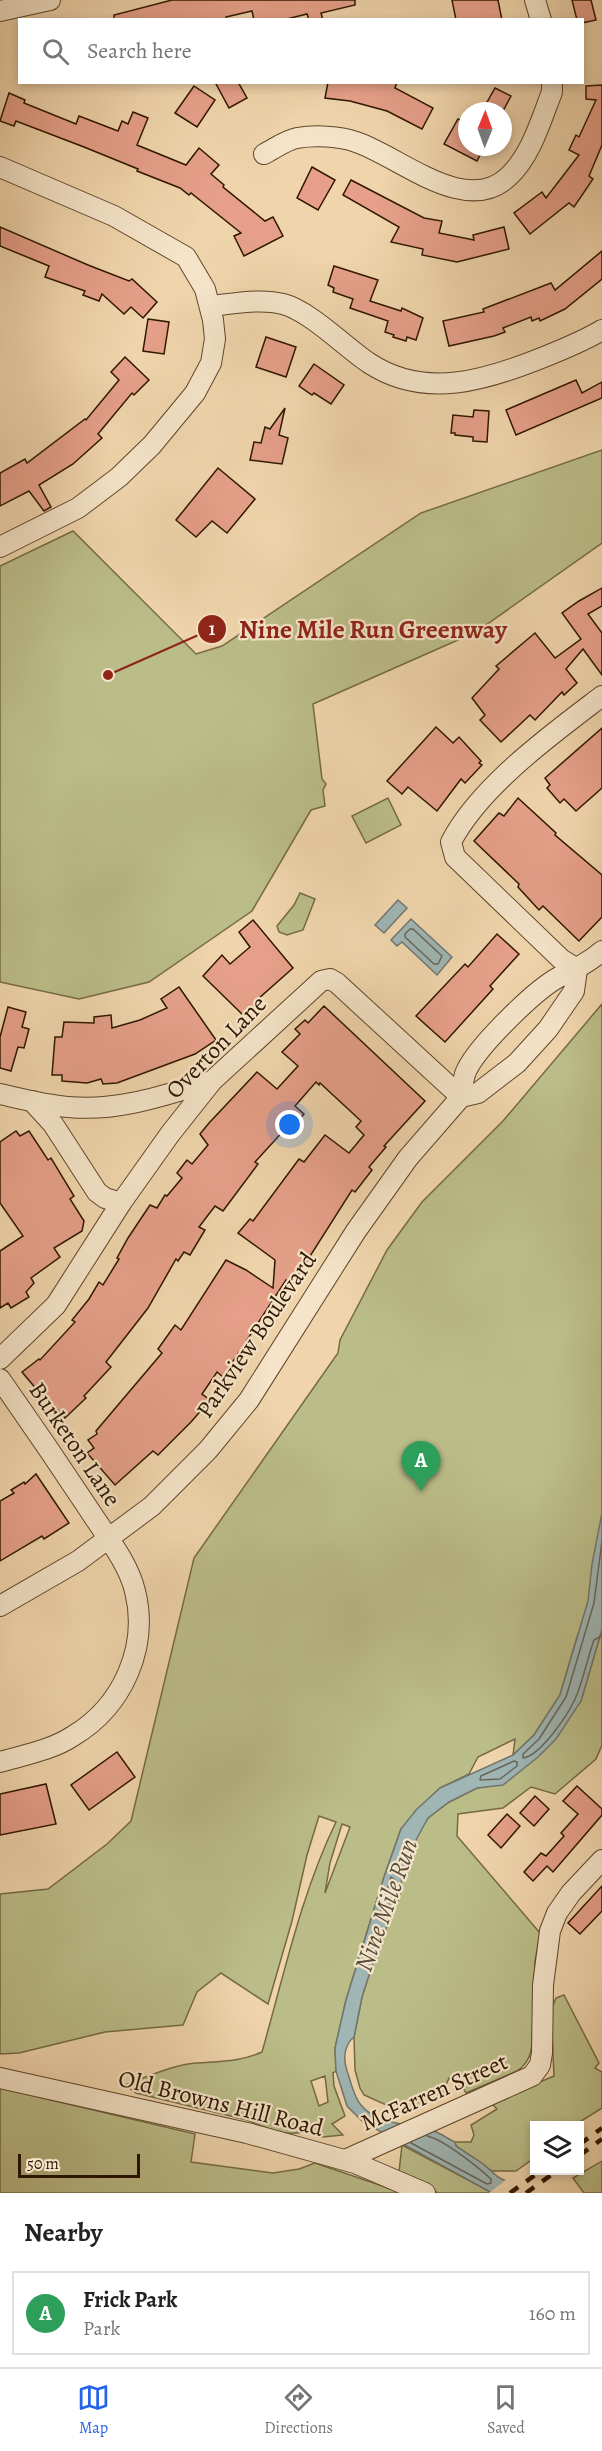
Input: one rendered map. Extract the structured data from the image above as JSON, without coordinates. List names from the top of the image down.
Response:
{
  "streets": {
    "street": [
      "Overton Lane",
      "Parkview Boulevard",
      "Burketon Lane",
      "McFarren Street",
      "Old Browns Hill Road"
    ]
  },
  "crossings": [
    ["Overton Lane", "Parkview Boulevard"],
    ["Parkview Boulevard", "Burketon Lane"],
    ["McFarren Street", "Old Browns Hill Road"]
  ],
  "water": ["Nine Mile Run"],
  "places": ["Nine Mile Run Greenway"],
  "scale_bar": "50 m",
  "north": "top",
  "page": {
    "search": "Search here",
    "pins": "A",
    "scale": "50 m",
    "heading": "Nearby",
    "list": [
      {
        "mark": "A",
        "name": "Frick Park",
        "note": "Park",
        "value": "160 m"
      }
    ],
    "nav": ["Map", "Directions", "Saved"]
  }
}
